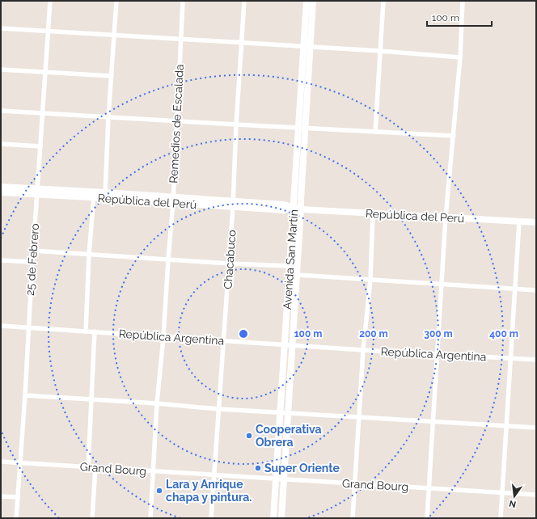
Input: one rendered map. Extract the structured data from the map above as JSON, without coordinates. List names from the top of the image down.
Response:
{
  "streets": {
    "main road": ["República del Perú", "Avenida San Martín"],
    "street": [
      "Remedios de Escalada",
      "25 de Febrero",
      "Chacabuco",
      "República Argentina",
      "Grand Bourg"
    ]
  },
  "crossings": [
    ["Remedios de Escalada", "República del Perú"],
    ["Remedios de Escalada", "República Argentina"],
    ["Remedios de Escalada", "Grand Bourg"],
    ["República del Perú", "25 de Febrero"],
    ["República del Perú", "Chacabuco"],
    ["República del Perú", "Avenida San Martín"],
    ["25 de Febrero", "República Argentina"],
    ["25 de Febrero", "Grand Bourg"],
    ["Chacabuco", "República Argentina"],
    ["Chacabuco", "Grand Bourg"],
    ["Avenida San Martín", "República Argentina"],
    ["Avenida San Martín", "Grand Bourg"]
  ],
  "places": ["Cooperativa Obrera", "Super Oriente", "Lara y Anrique chapa y pintura."],
  "scale_bar": "100 m",
  "north": "bottom",
  "rings": [
    "100 m",
    "200 m",
    "300 m",
    "400 m"
  ]
}
